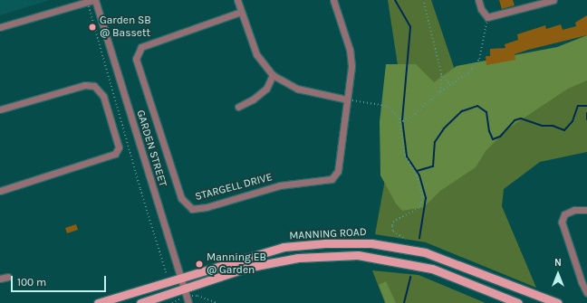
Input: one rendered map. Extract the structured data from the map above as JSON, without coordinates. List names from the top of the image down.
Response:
{
  "streets": {
    "main road": ["MANNING ROAD"],
    "street": ["GARDEN STREET", "STARGELL DRIVE"]
  },
  "crossings": [
    ["GARDEN STREET", "MANNING ROAD"]
  ],
  "places": ["Garden SB @ Bassett", "Manning EB @ Garden"],
  "scale_bar": "100 m",
  "north": "top"
}
